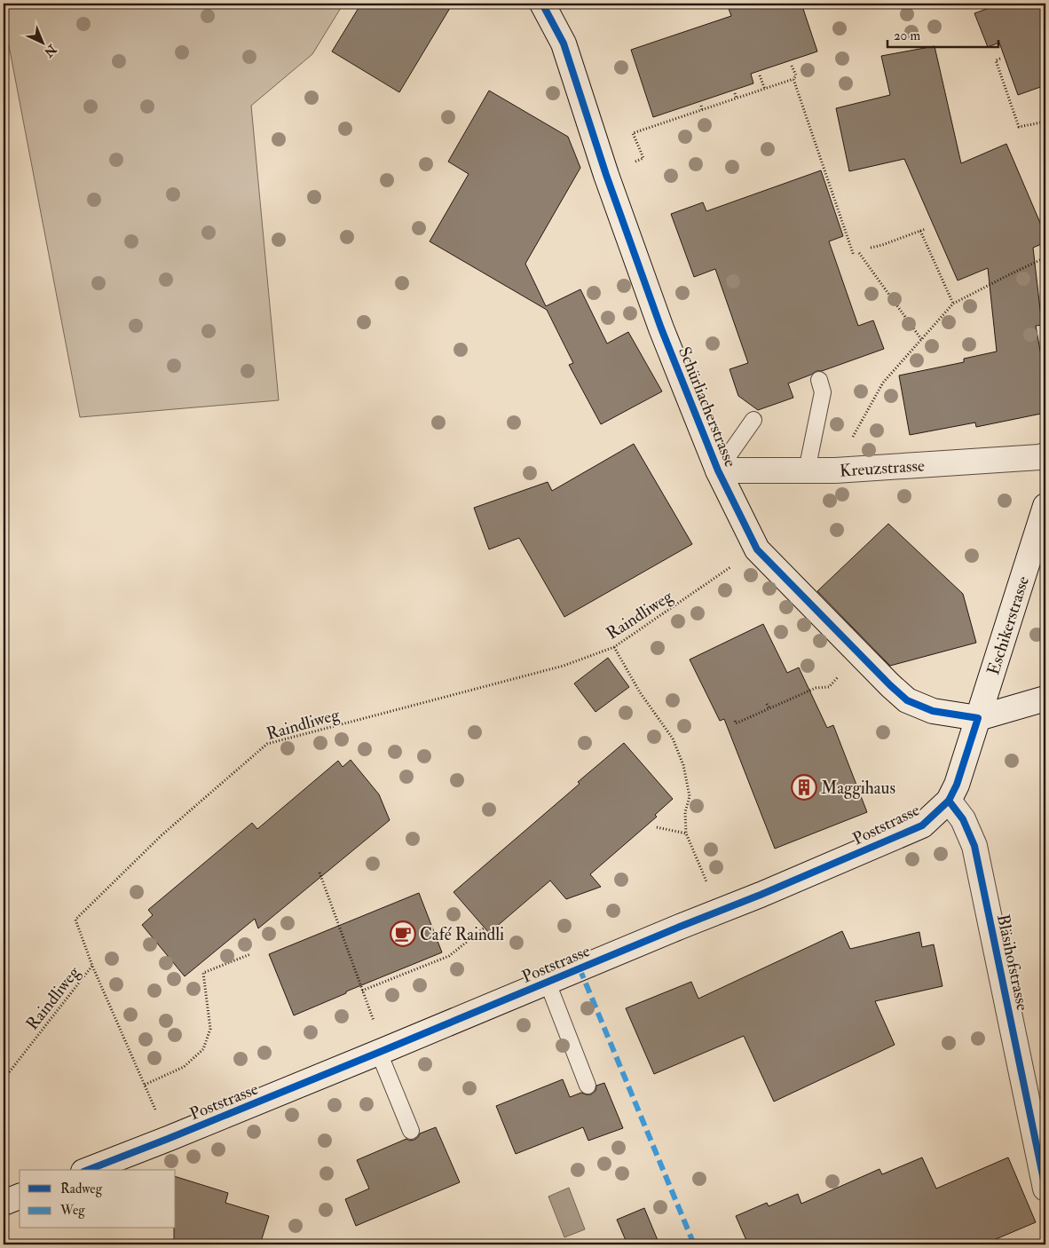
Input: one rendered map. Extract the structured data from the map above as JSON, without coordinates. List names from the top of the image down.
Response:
{
  "streets": {
    "street": [
      "Schürliacherstrasse",
      "Kreuzstrasse",
      "Eschikerstrasse",
      "Poststrasse",
      "Bläsihofstrasse"
    ],
    "path": ["Raindliweg"]
  },
  "crossings": [
    ["Schürliacherstrasse", "Kreuzstrasse"],
    ["Schürliacherstrasse", "Raindliweg"],
    ["Schürliacherstrasse", "Eschikerstrasse"],
    ["Schürliacherstrasse", "Poststrasse"],
    ["Eschikerstrasse", "Poststrasse"],
    ["Poststrasse", "Bläsihofstrasse"]
  ],
  "places": {
    "building": ["Maggihaus"],
    "cafe": ["Café Raindli"]
  },
  "legend": ["Radweg", "Weg"],
  "scale_bar": "20 m",
  "north": "bottom right"
}
